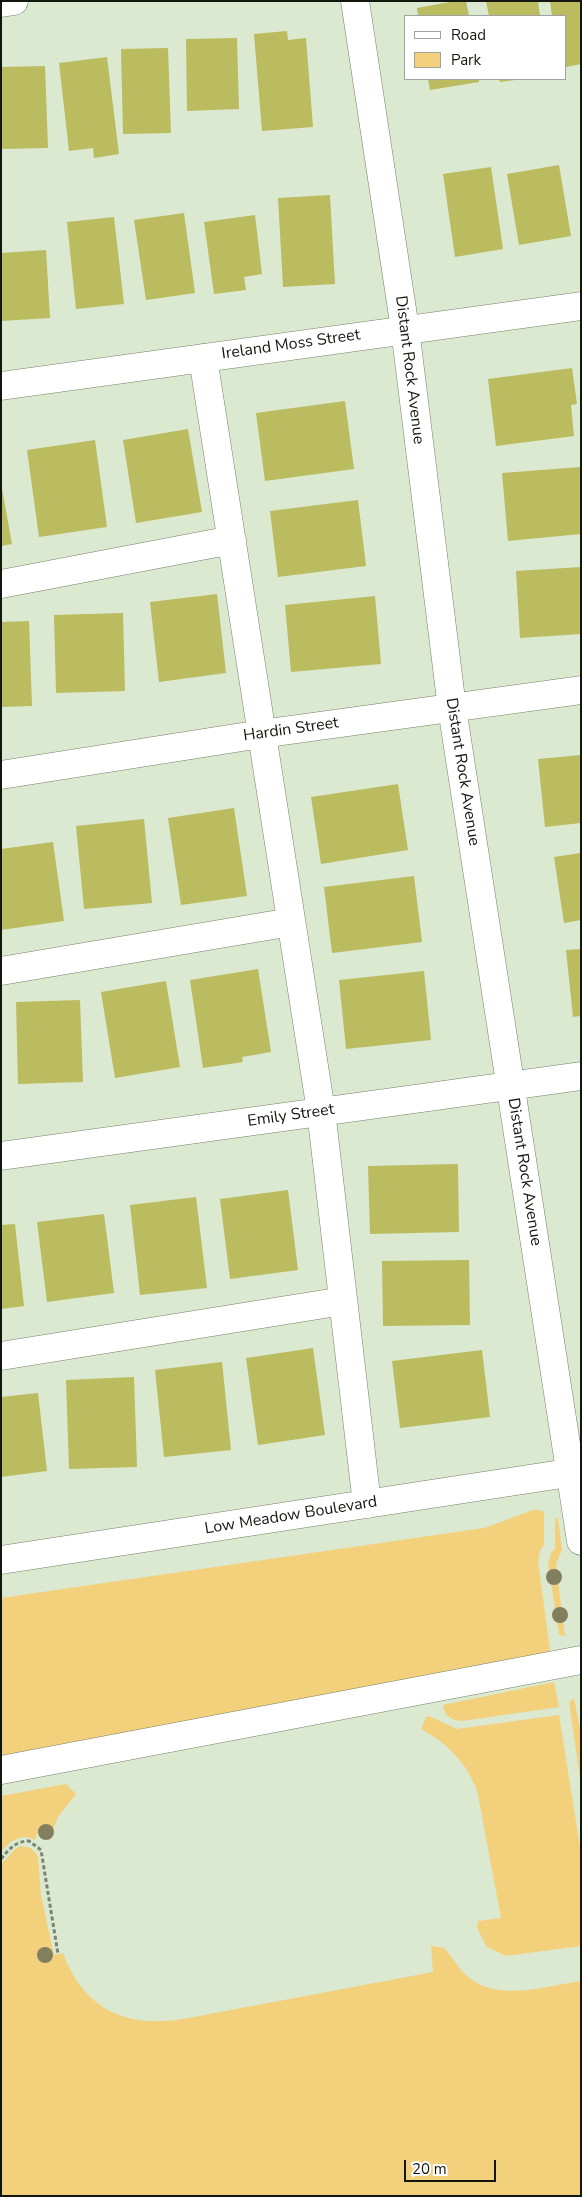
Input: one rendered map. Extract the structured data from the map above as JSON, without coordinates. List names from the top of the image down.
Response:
{
  "streets": {
    "street": [
      "Ireland Moss Street",
      "Distant Rock Avenue",
      "Hardin Street",
      "Emily Street",
      "Low Meadow Boulevard"
    ]
  },
  "crossings": [
    ["Ireland Moss Street", "Distant Rock Avenue"],
    ["Distant Rock Avenue", "Hardin Street"],
    ["Distant Rock Avenue", "Emily Street"],
    ["Distant Rock Avenue", "Low Meadow Boulevard"]
  ],
  "legend": ["Road", "Park"],
  "scale_bar": "20 m"
}
